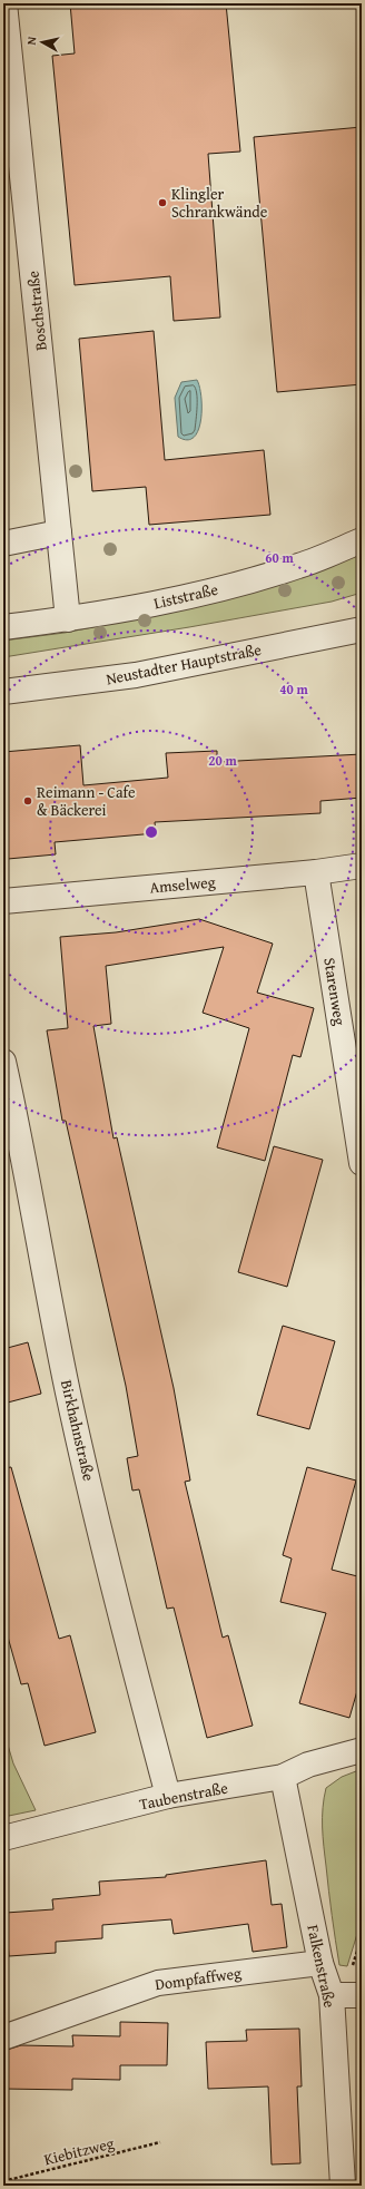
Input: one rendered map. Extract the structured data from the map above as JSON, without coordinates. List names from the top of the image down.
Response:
{
  "streets": {
    "street": [
      "Boschstraße",
      "Liststraße",
      "Neustadter Hauptstraße",
      "Amselweg",
      "Starenweg",
      "Birkhahnstraße",
      "Taubenstraße",
      "Falkenstraße",
      "Dompfaffweg"
    ],
    "path": ["Kiebitzweg"]
  },
  "crossings": [
    ["Boschstraße", "Liststraße"],
    ["Amselweg", "Starenweg"],
    ["Birkhahnstraße", "Taubenstraße"],
    ["Taubenstraße", "Falkenstraße"],
    ["Falkenstraße", "Dompfaffweg"]
  ],
  "places": ["Klingler Schrankwände", "Reimann - Cafe & Bäckerei"],
  "north": "left",
  "rings": ["60 m", "40 m", "20 m"]
}
